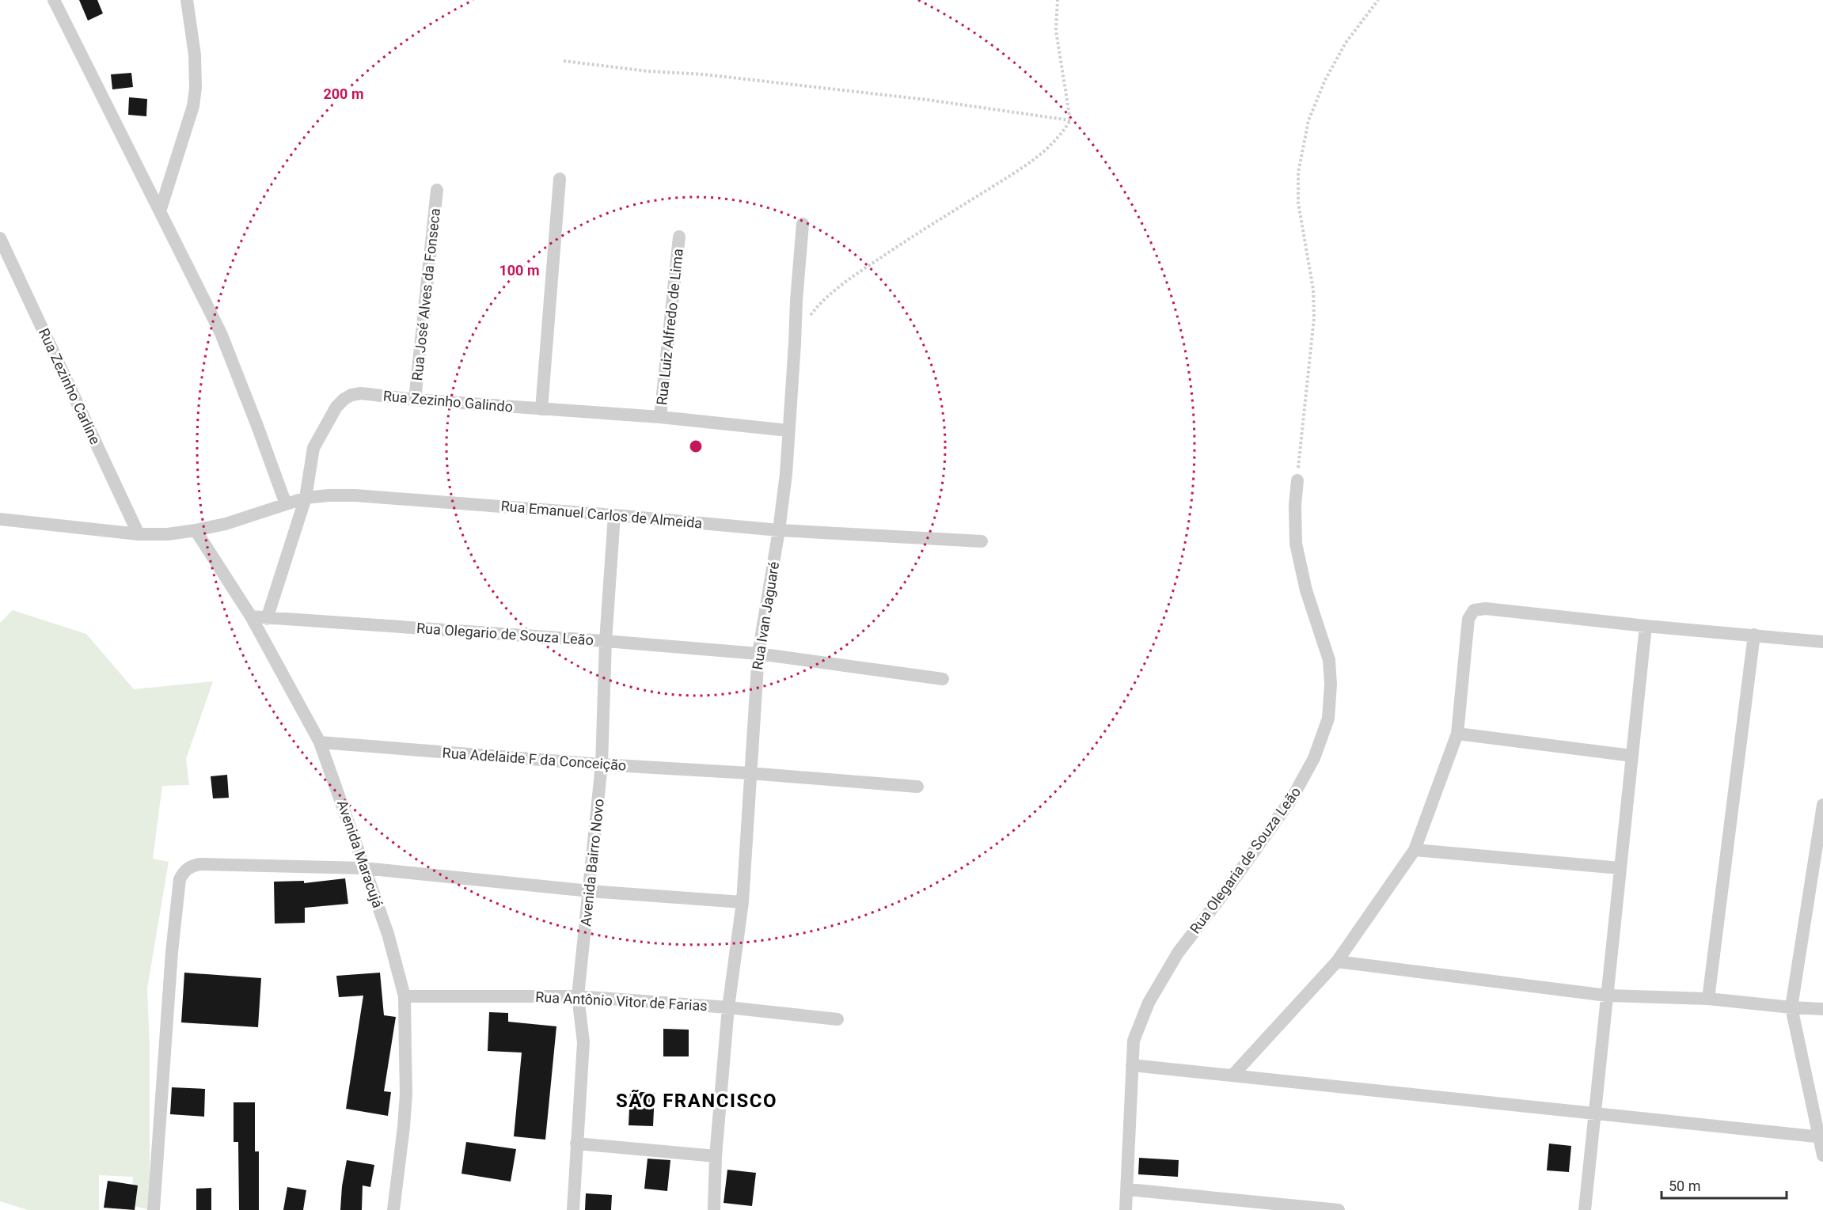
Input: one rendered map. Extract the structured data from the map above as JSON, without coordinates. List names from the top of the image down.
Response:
{
  "streets": {
    "street": [
      "Rua José Alves da Fonseca",
      "Rua Luiz Alfredo de Lima",
      "Rua Zezinho Carline",
      "Rua Zezinho Galindo",
      "Rua Emanuel Carlos de Almeida",
      "Rua Ivan Jaguaré",
      "Rua Olegario de Souza Leão",
      "Rua Adelaide F da Conceição",
      "Avenida Maracujá",
      "Rua Olegaria de Souza Leão",
      "Avenida Bairro Novo",
      "Rua Antônio Vitor de Farias"
    ]
  },
  "crossings": [
    ["Rua José Alves da Fonseca", "Rua Zezinho Galindo"],
    ["Rua Luiz Alfredo de Lima", "Rua Zezinho Galindo"],
    ["Rua Zezinho Carline", "Rua Emanuel Carlos de Almeida"],
    ["Rua Zezinho Galindo", "Rua Emanuel Carlos de Almeida"],
    ["Rua Zezinho Galindo", "Rua Ivan Jaguaré"],
    ["Rua Zezinho Galindo", "Rua Olegario de Souza Leão"],
    ["Rua Emanuel Carlos de Almeida", "Rua Ivan Jaguaré"],
    ["Rua Emanuel Carlos de Almeida", "Avenida Maracujá"],
    ["Rua Emanuel Carlos de Almeida", "Avenida Bairro Novo"],
    ["Rua Ivan Jaguaré", "Rua Olegario de Souza Leão"],
    ["Rua Ivan Jaguaré", "Rua Adelaide F da Conceição"],
    ["Rua Ivan Jaguaré", "Rua Antônio Vitor de Farias"],
    ["Rua Olegario de Souza Leão", "Avenida Maracujá"],
    ["Rua Olegario de Souza Leão", "Avenida Bairro Novo"],
    ["Rua Adelaide F da Conceição", "Avenida Maracujá"],
    ["Rua Adelaide F da Conceição", "Avenida Bairro Novo"],
    ["Avenida Maracujá", "Rua Antônio Vitor de Farias"],
    ["Avenida Bairro Novo", "Rua Antônio Vitor de Farias"]
  ],
  "districts": ["SÃO FRANCISCO"],
  "scale_bar": "50 m",
  "rings": ["200 m", "100 m"]
}
